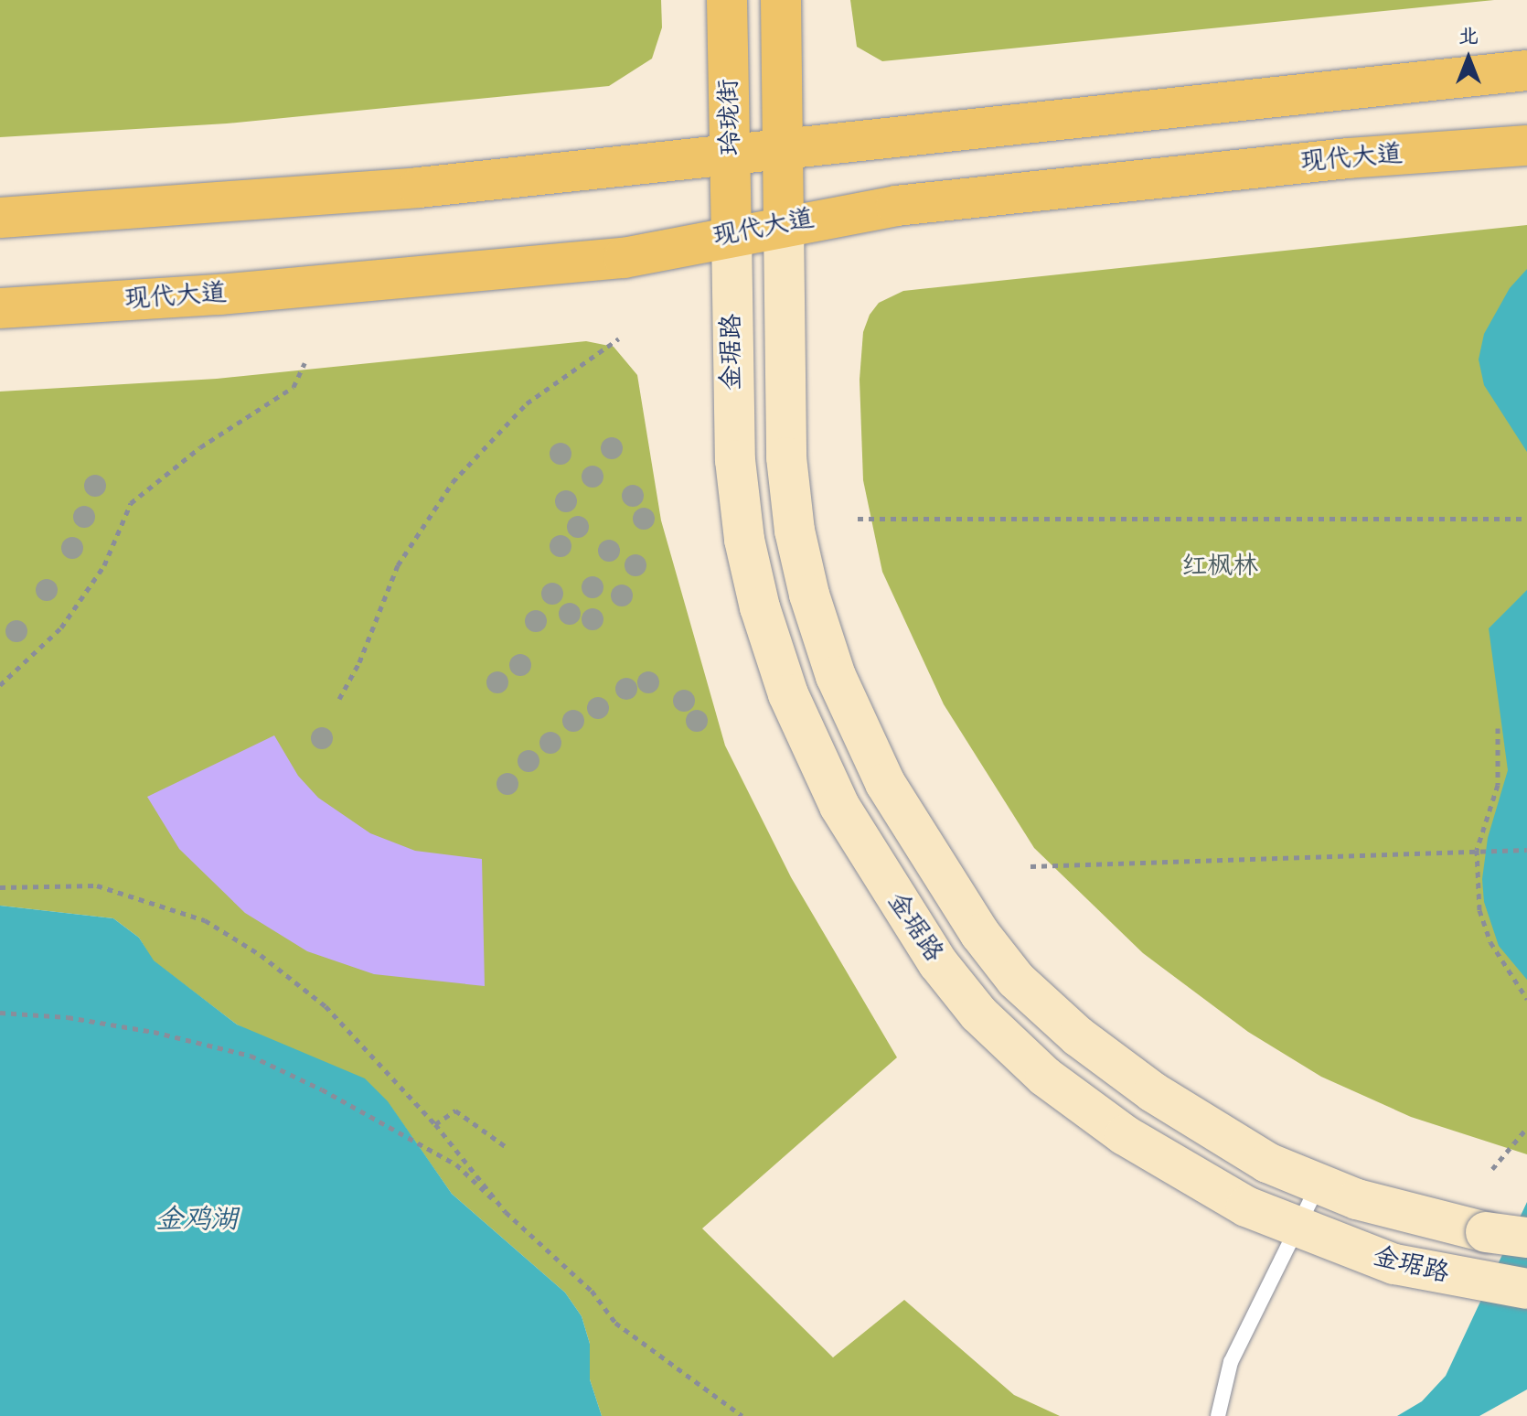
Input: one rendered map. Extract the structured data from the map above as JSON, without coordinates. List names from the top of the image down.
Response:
{
  "streets": {
    "main road": ["玲珑街", "现代大道", "金琚路"]
  },
  "crossings": [
    ["玲珑街", "现代大道"],
    ["玲珑街", "金琚路"],
    ["现代大道", "金琚路"]
  ],
  "water": ["金鸡湖"],
  "parks": ["红枫林"],
  "north": "top"
}
